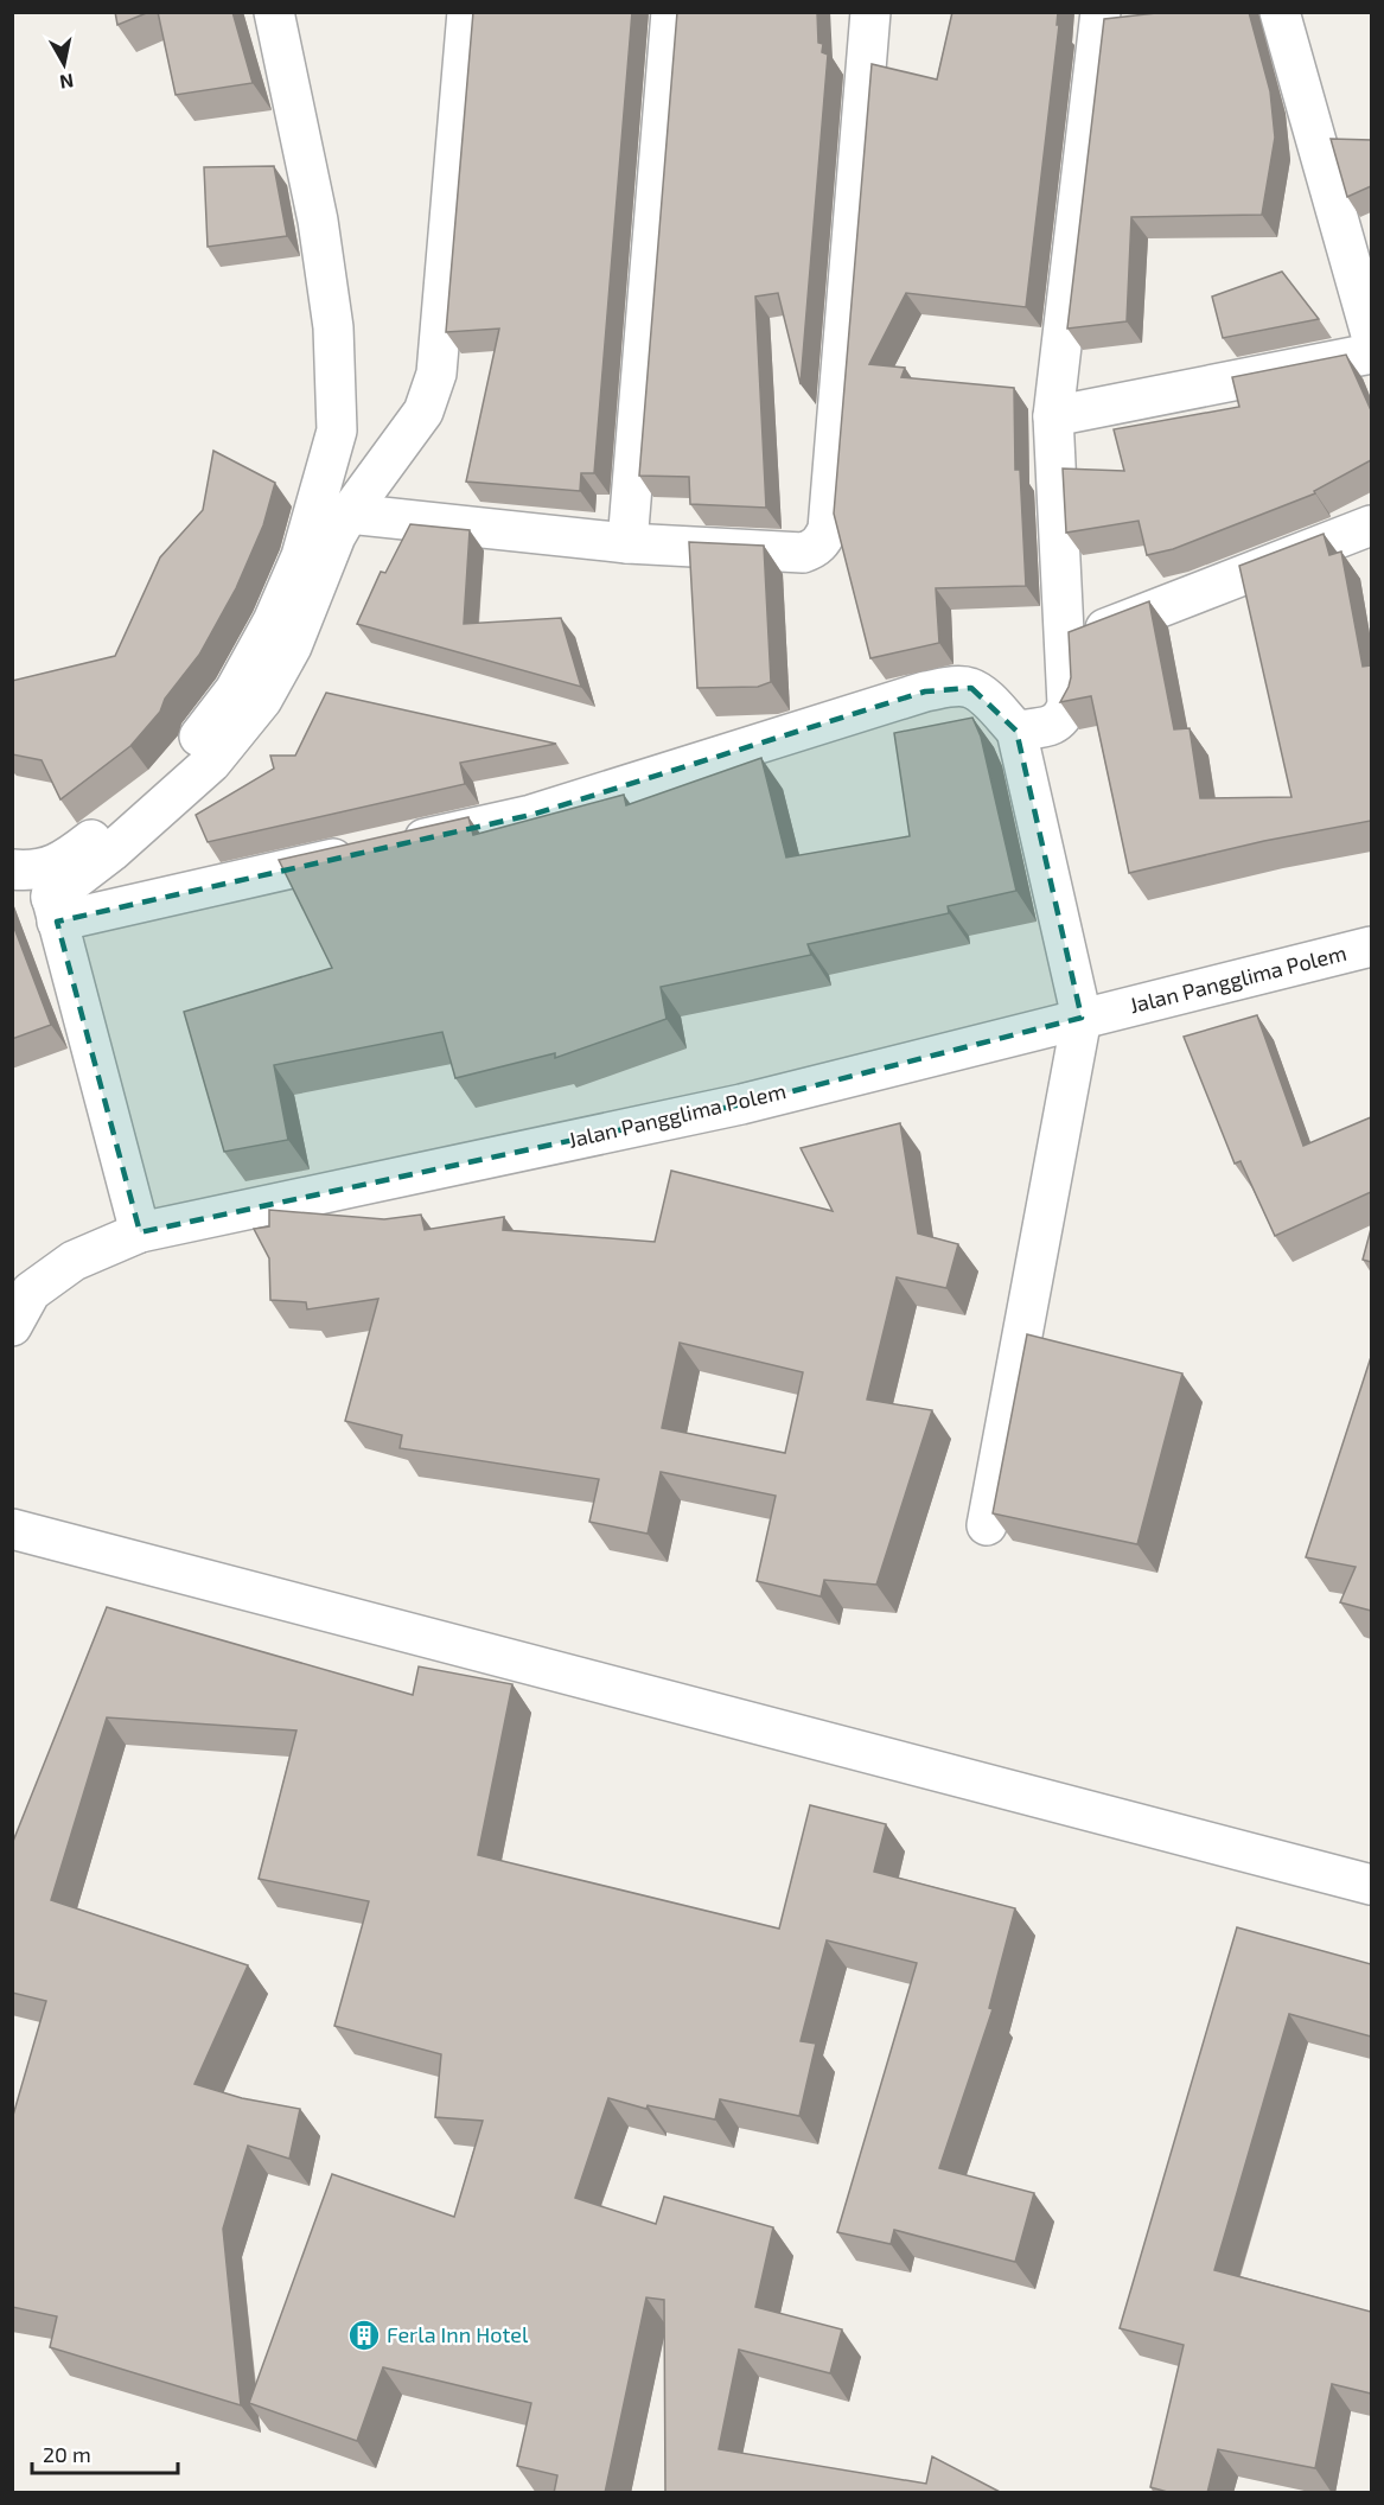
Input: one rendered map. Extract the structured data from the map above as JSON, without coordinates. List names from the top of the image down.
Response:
{
  "streets": {
    "street": ["Jalan Pangglima Polem"]
  },
  "places": {
    "building": ["Ferla Inn Hotel"]
  },
  "scale_bar": "20 m",
  "north": "bottom"
}
